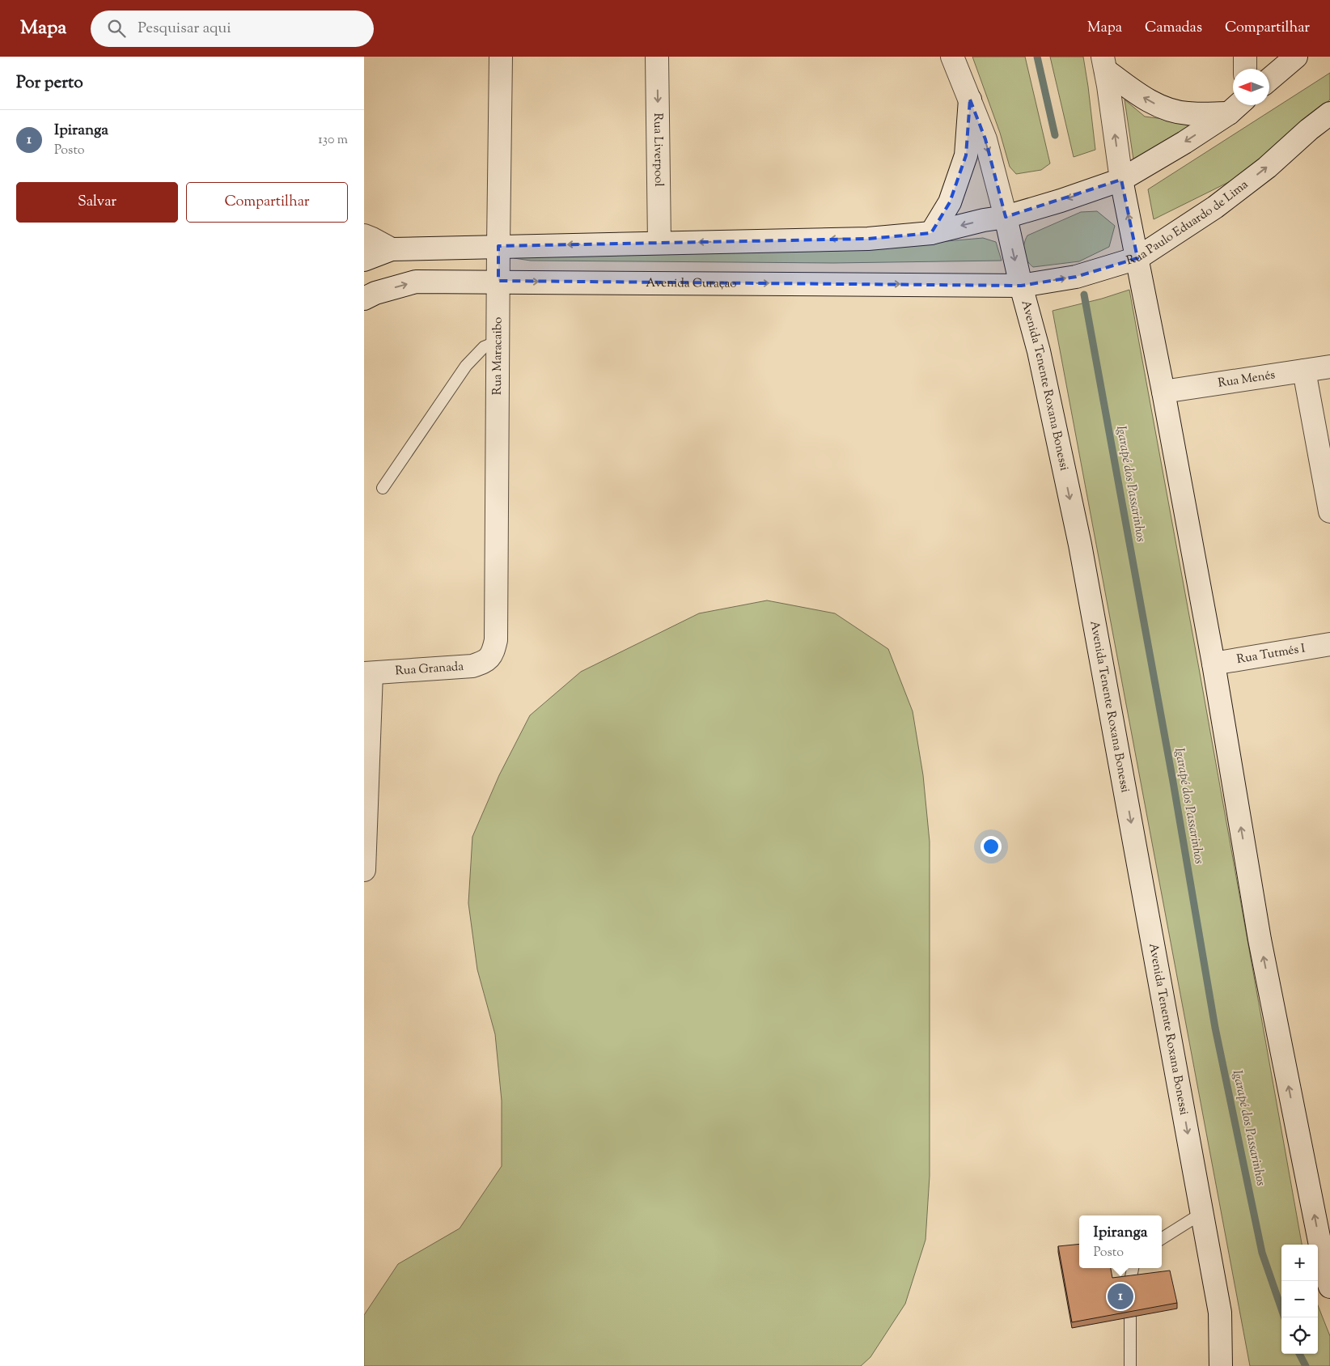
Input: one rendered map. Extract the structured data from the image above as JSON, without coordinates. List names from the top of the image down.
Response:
{
  "streets": {
    "street": [
      "Rua Liverpool",
      "Rua Paulo Eduardo de Lima",
      "Avenida Curaçao",
      "Rua Maracaibo",
      "Rua Menés",
      "Avenida Tenente Roxana Bonessi",
      "Rua Tutmés I",
      "Rua Granada"
    ]
  },
  "crossings": [
    ["Rua Paulo Eduardo de Lima", "Avenida Curaçao"],
    ["Rua Paulo Eduardo de Lima", "Avenida Tenente Roxana Bonessi"],
    ["Avenida Curaçao", "Rua Maracaibo"],
    ["Avenida Curaçao", "Avenida Tenente Roxana Bonessi"],
    ["Rua Maracaibo", "Rua Granada"]
  ],
  "one_way": ["Rua Liverpool"],
  "water": ["Igarapé dos Passarinhos"],
  "north": "left",
  "page": {
    "header": "Mapa",
    "search": "Pesquisar aqui",
    "nav": ["Mapa", "Camadas", "Compartilhar"],
    "heading": "Por perto",
    "list": [
      {
        "mark": "1",
        "name": "Ipiranga",
        "note": "Posto",
        "value": "130 m"
      }
    ],
    "buttons": ["Salvar", "Compartilhar"],
    "popup": ["Ipiranga", "Posto"],
    "map_buttons": ["+", "−"],
    "pins": "1"
  }
}
